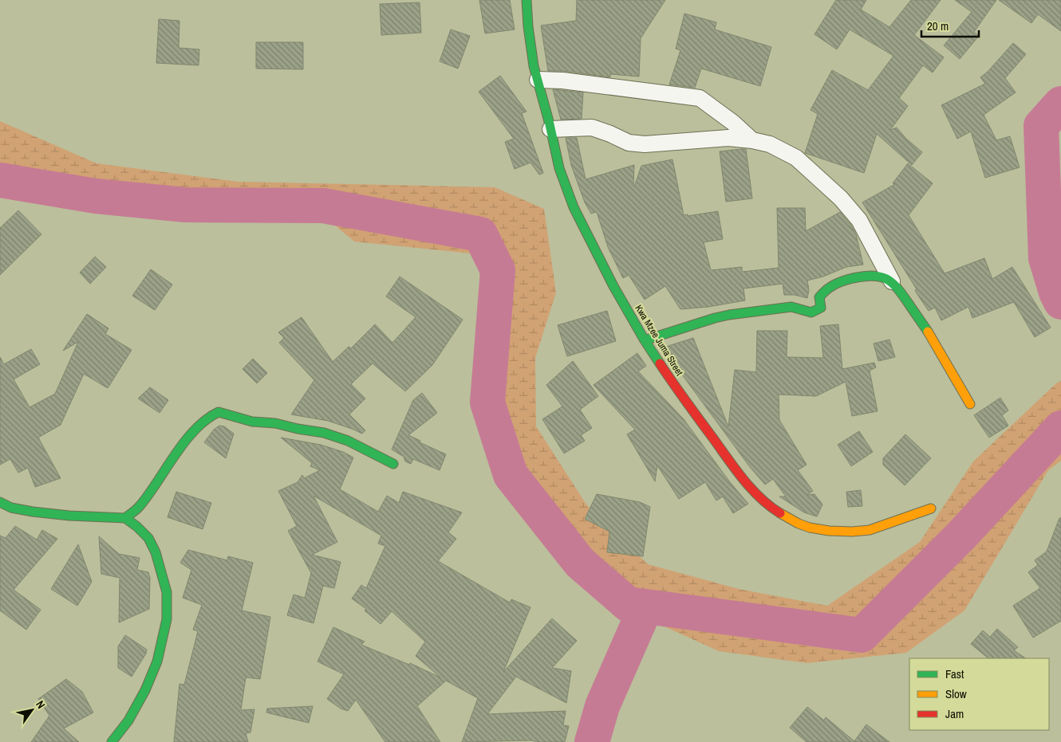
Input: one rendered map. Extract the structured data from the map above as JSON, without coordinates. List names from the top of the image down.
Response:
{
  "streets": {
    "street": ["Kwa Mzee Juma Street"]
  },
  "legend": ["Fast", "Slow", "Jam"],
  "scale_bar": "20 m",
  "north": "top right"
}
